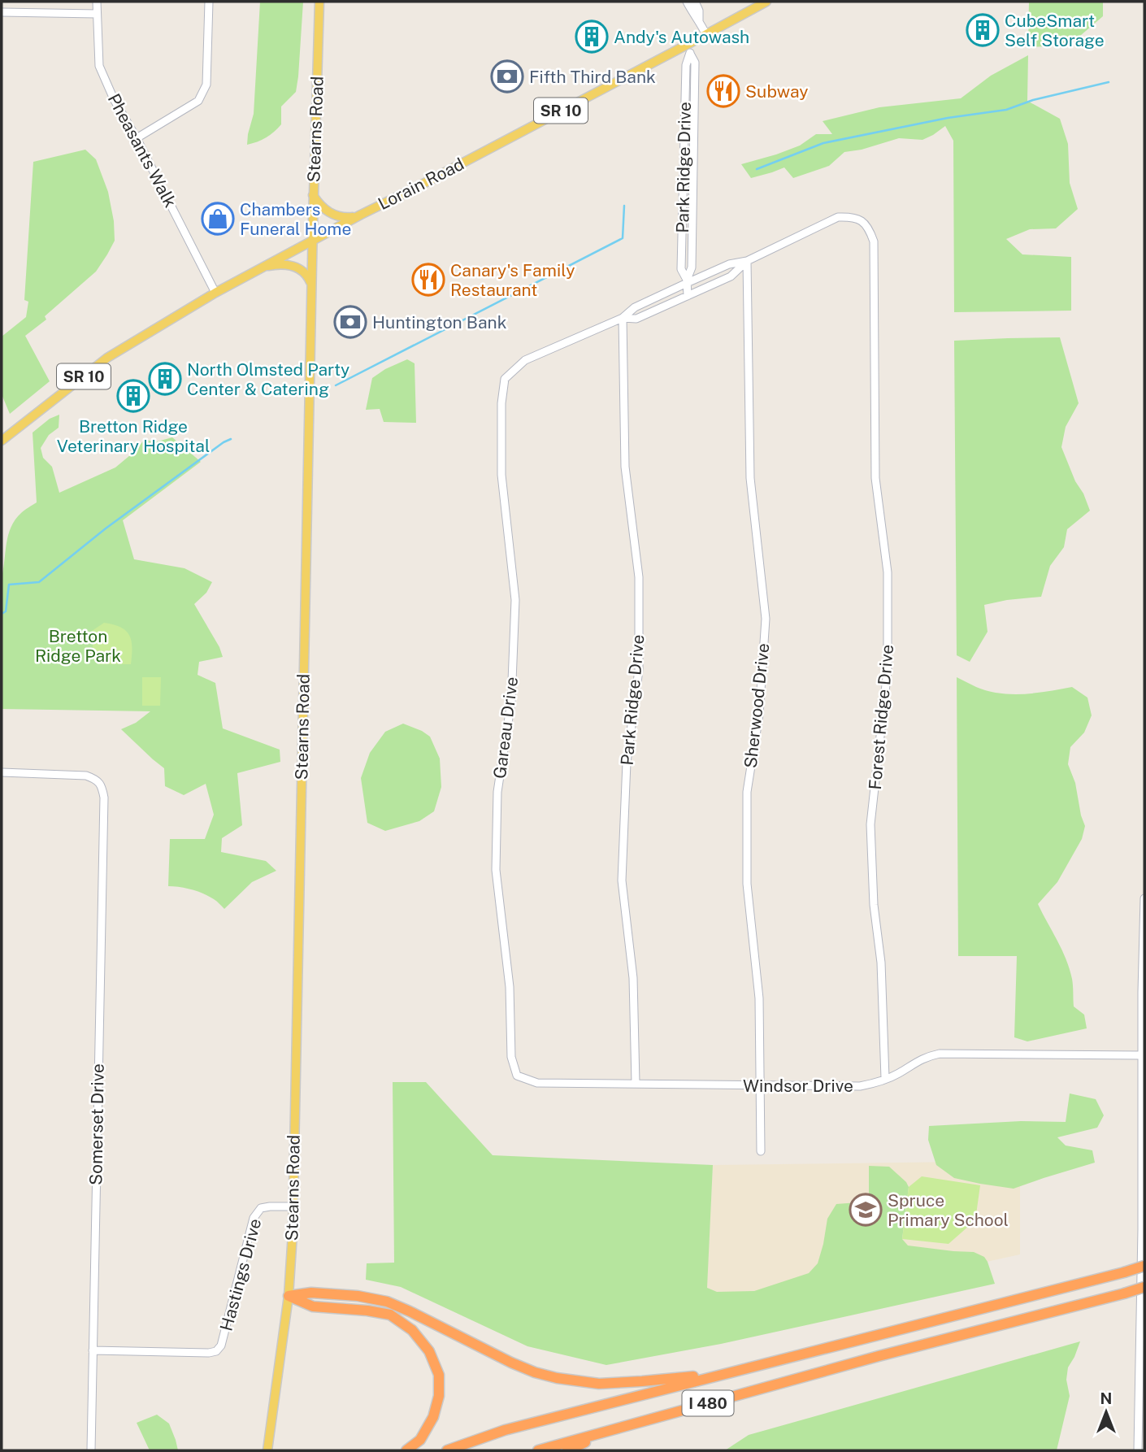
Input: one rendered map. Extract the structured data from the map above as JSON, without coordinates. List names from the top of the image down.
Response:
{
  "streets": {
    "highway": ["I 480"],
    "main road": ["SR 10", "Stearns Road", "Lorain Road"],
    "street": [
      "Pheasants Walk",
      "Park Ridge Drive",
      "Sherwood Drive",
      "Forest Ridge Drive",
      "Gareau Drive",
      "Windsor Drive",
      "Somerset Drive",
      "Hastings Drive"
    ]
  },
  "crossings": [
    ["Stearns Road", "Lorain Road"],
    ["Stearns Road", "Hastings Drive"],
    ["Pheasants Walk", "Lorain Road"],
    ["Park Ridge Drive", "Lorain Road"],
    ["Park Ridge Drive", "Gareau Drive"],
    ["Park Ridge Drive", "Windsor Drive"],
    ["Sherwood Drive", "Forest Ridge Drive"],
    ["Sherwood Drive", "Windsor Drive"],
    ["Forest Ridge Drive", "Windsor Drive"],
    ["Gareau Drive", "Windsor Drive"],
    ["Somerset Drive", "Hastings Drive"]
  ],
  "parks": ["Bretton Ridge Park"],
  "places": {
    "building": [
      "CubeSmart Self Storage",
      "Andy's Autowash",
      "North Olmsted Party Center & Catering",
      "Bretton Ridge Veterinary Hospital"
    ],
    "bank": ["Fifth Third Bank", "Huntington Bank"],
    "restaurant": ["Subway", "Canary's Family Restaurant"],
    "shop": ["Chambers Funeral Home"],
    "school or university": ["Spruce Primary School"]
  },
  "north": "top"
}
